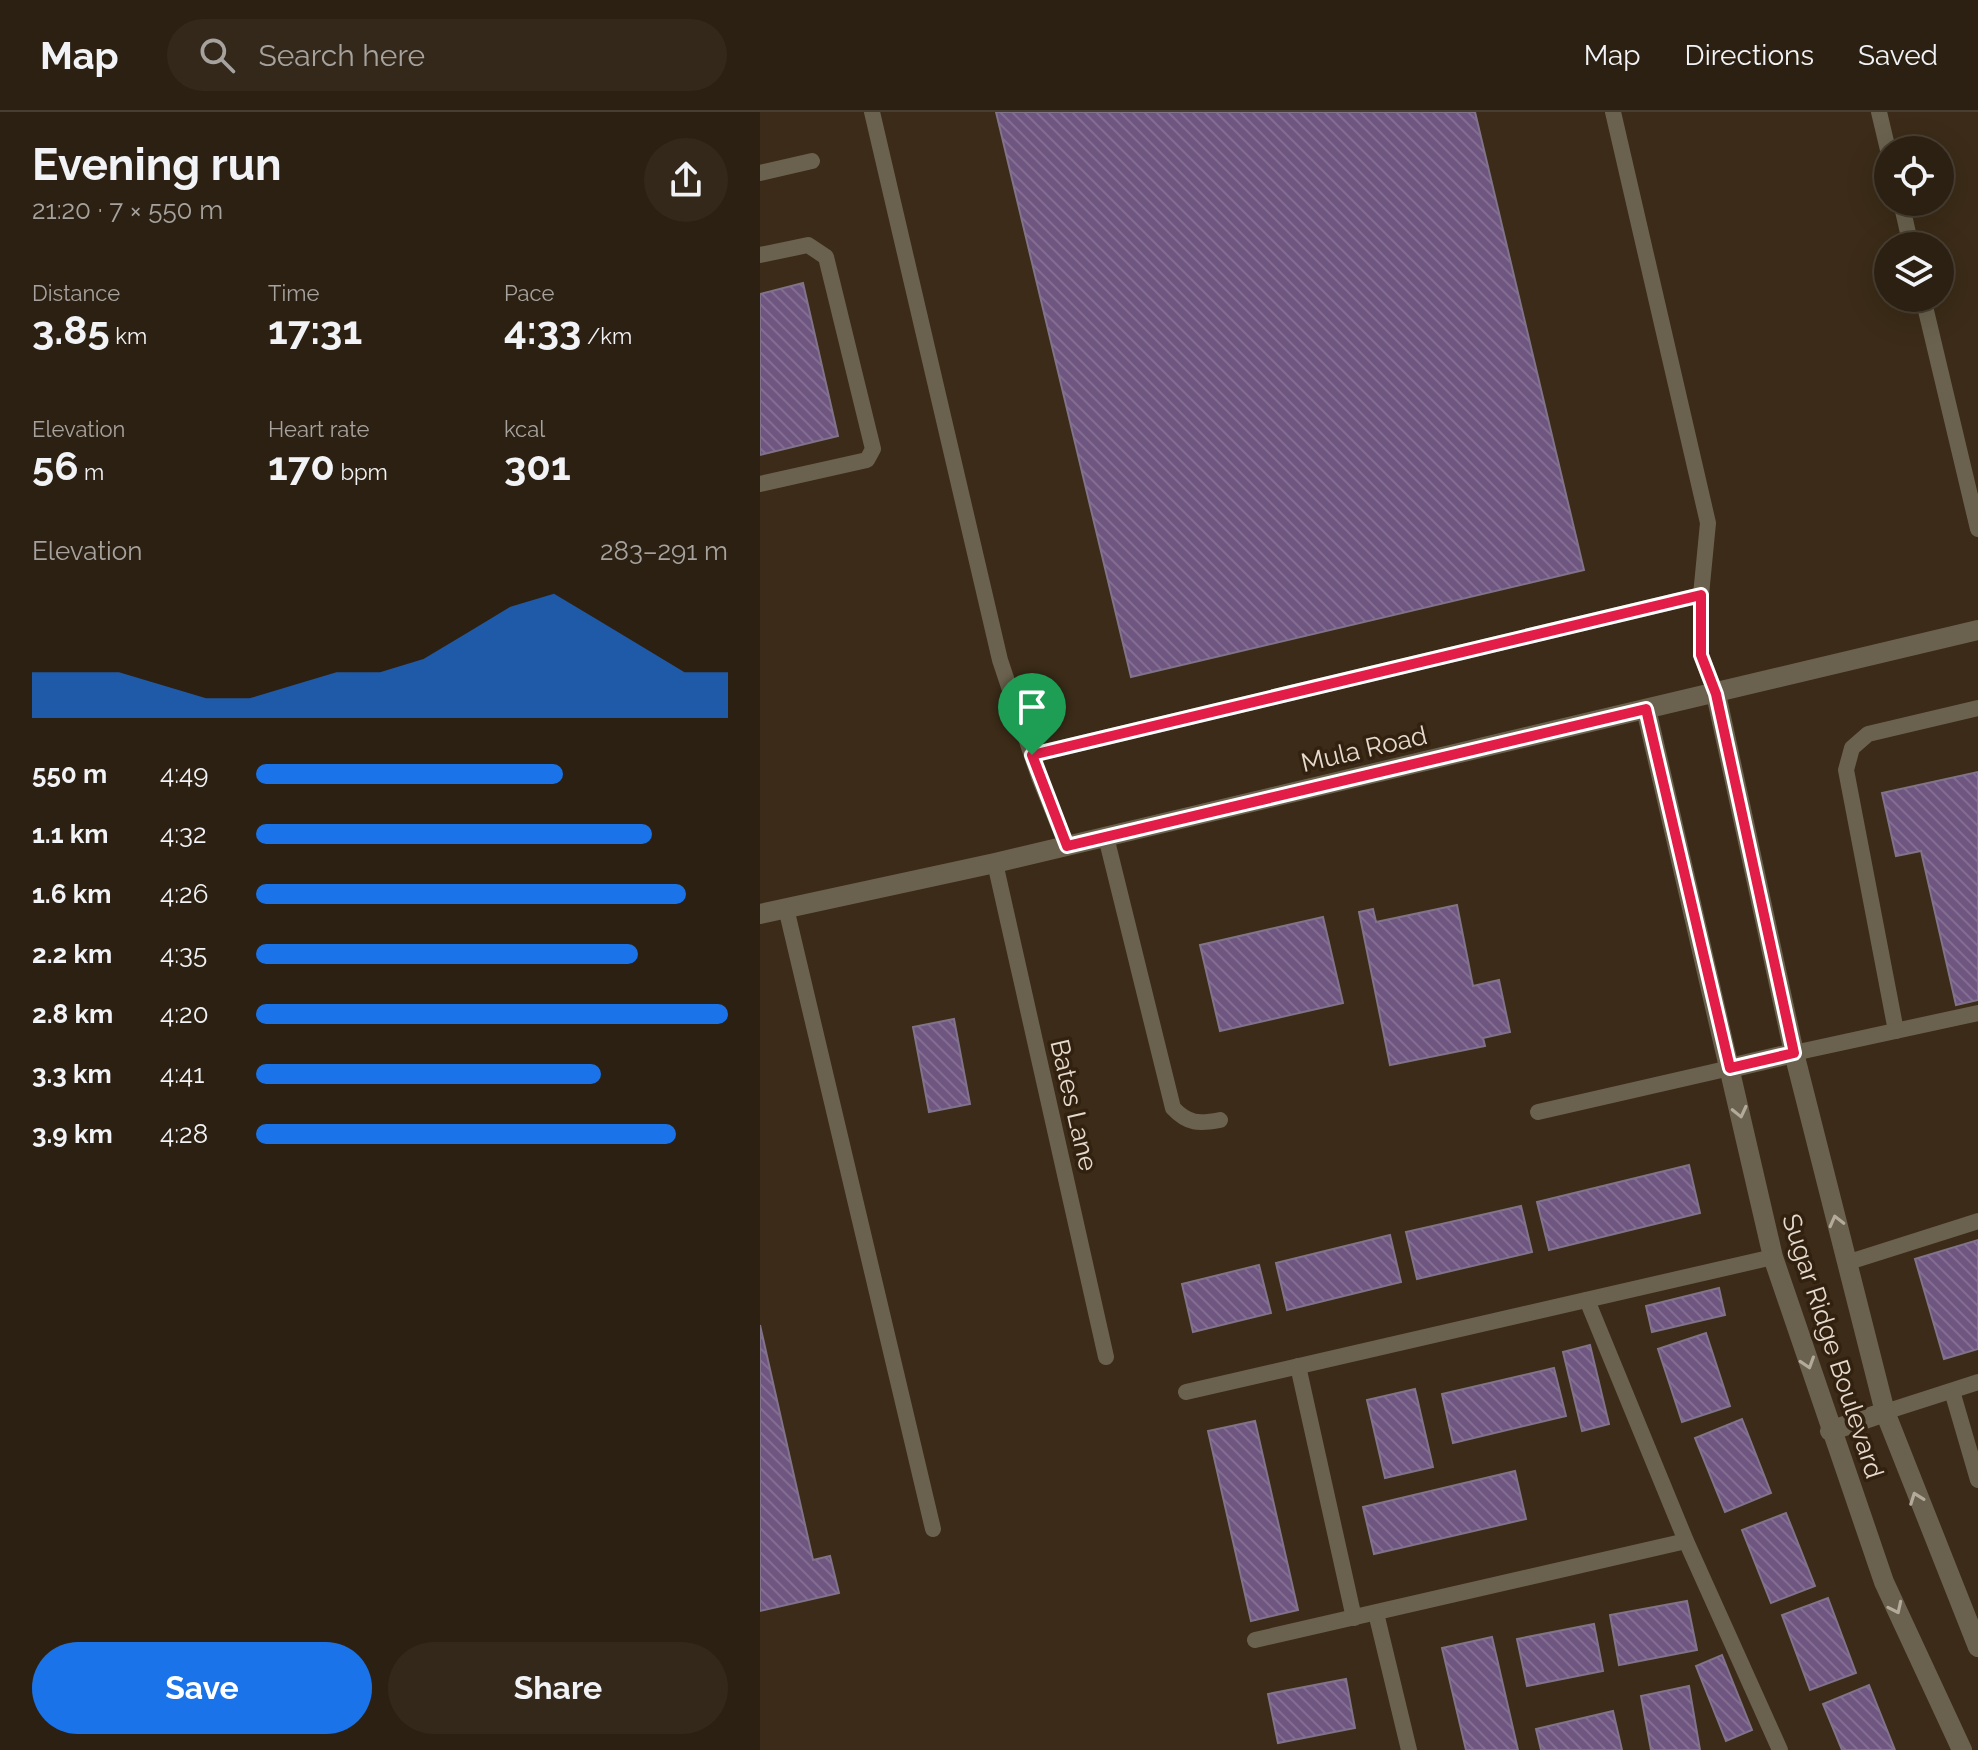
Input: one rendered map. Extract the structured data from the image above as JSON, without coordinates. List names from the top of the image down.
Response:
{
  "streets": {
    "street": ["Mula Road", "Sugar Ridge Boulevard"],
    "lane": ["Bates Lane"]
  },
  "crossings": [
    ["Mula Road", "Bates Lane"],
    ["Mula Road", "Sugar Ridge Boulevard"]
  ],
  "page": {
    "header": "Map",
    "search": "Search here",
    "nav": ["Map", "Directions", "Saved"],
    "heading": ["Evening run", "21:20 · 7 × 550 m"],
    "stats": [
      ["Distance", "3.85 km"],
      ["Time", "17:31"],
      ["Pace", "4:33 /km"],
      ["Elevation", "56 m"],
      ["Heart rate", "170 bpm"],
      ["kcal", "301"]
    ],
    "chart": ["Elevation", "283–291 m"],
    "list": [
      {
        "name": "550 m",
        "note": "4:49"
      },
      {
        "name": "1.1 km",
        "note": "4:32"
      },
      {
        "name": "1.6 km",
        "note": "4:26"
      },
      {
        "name": "2.2 km",
        "note": "4:35"
      },
      {
        "name": "2.8 km",
        "note": "4:20"
      },
      {
        "name": "3.3 km",
        "note": "4:41"
      },
      {
        "name": "3.9 km",
        "note": "4:28"
      }
    ],
    "buttons": ["Save", "Share"]
  }
}
